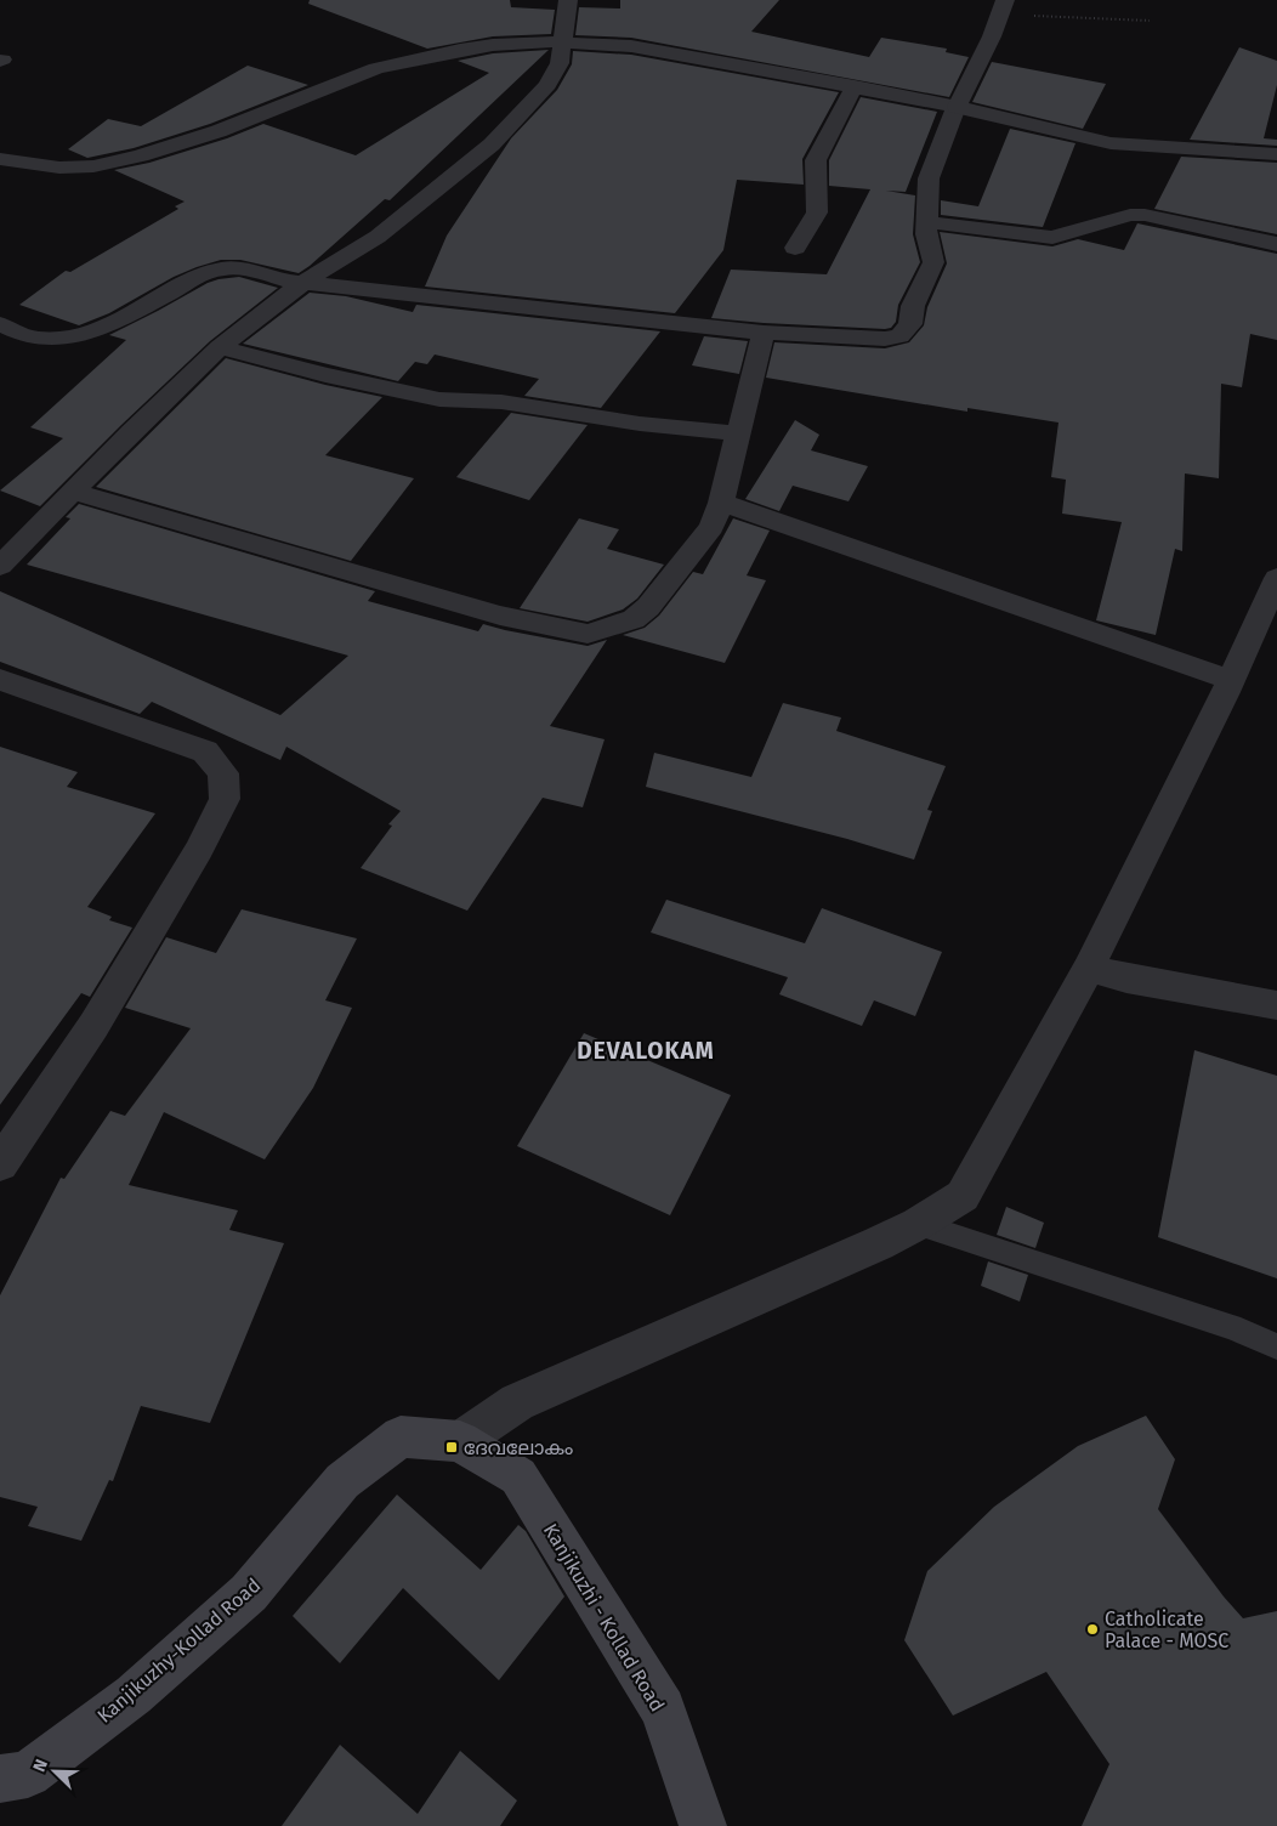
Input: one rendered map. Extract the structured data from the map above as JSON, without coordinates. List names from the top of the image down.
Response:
{
  "streets": {
    "main road": ["Kanjikuzhi - Kollad Road", "Kanjikuzhy-Kollad Road"]
  },
  "crossings": [
    ["Kanjikuzhi - Kollad Road", "Kanjikuzhy-Kollad Road"]
  ],
  "districts": ["DEVALOKAM"],
  "places": {
    "transit": ["ദേവലോകം"],
    "other": ["Catholicate Palace - MOSC"]
  },
  "north": "top left"
}
